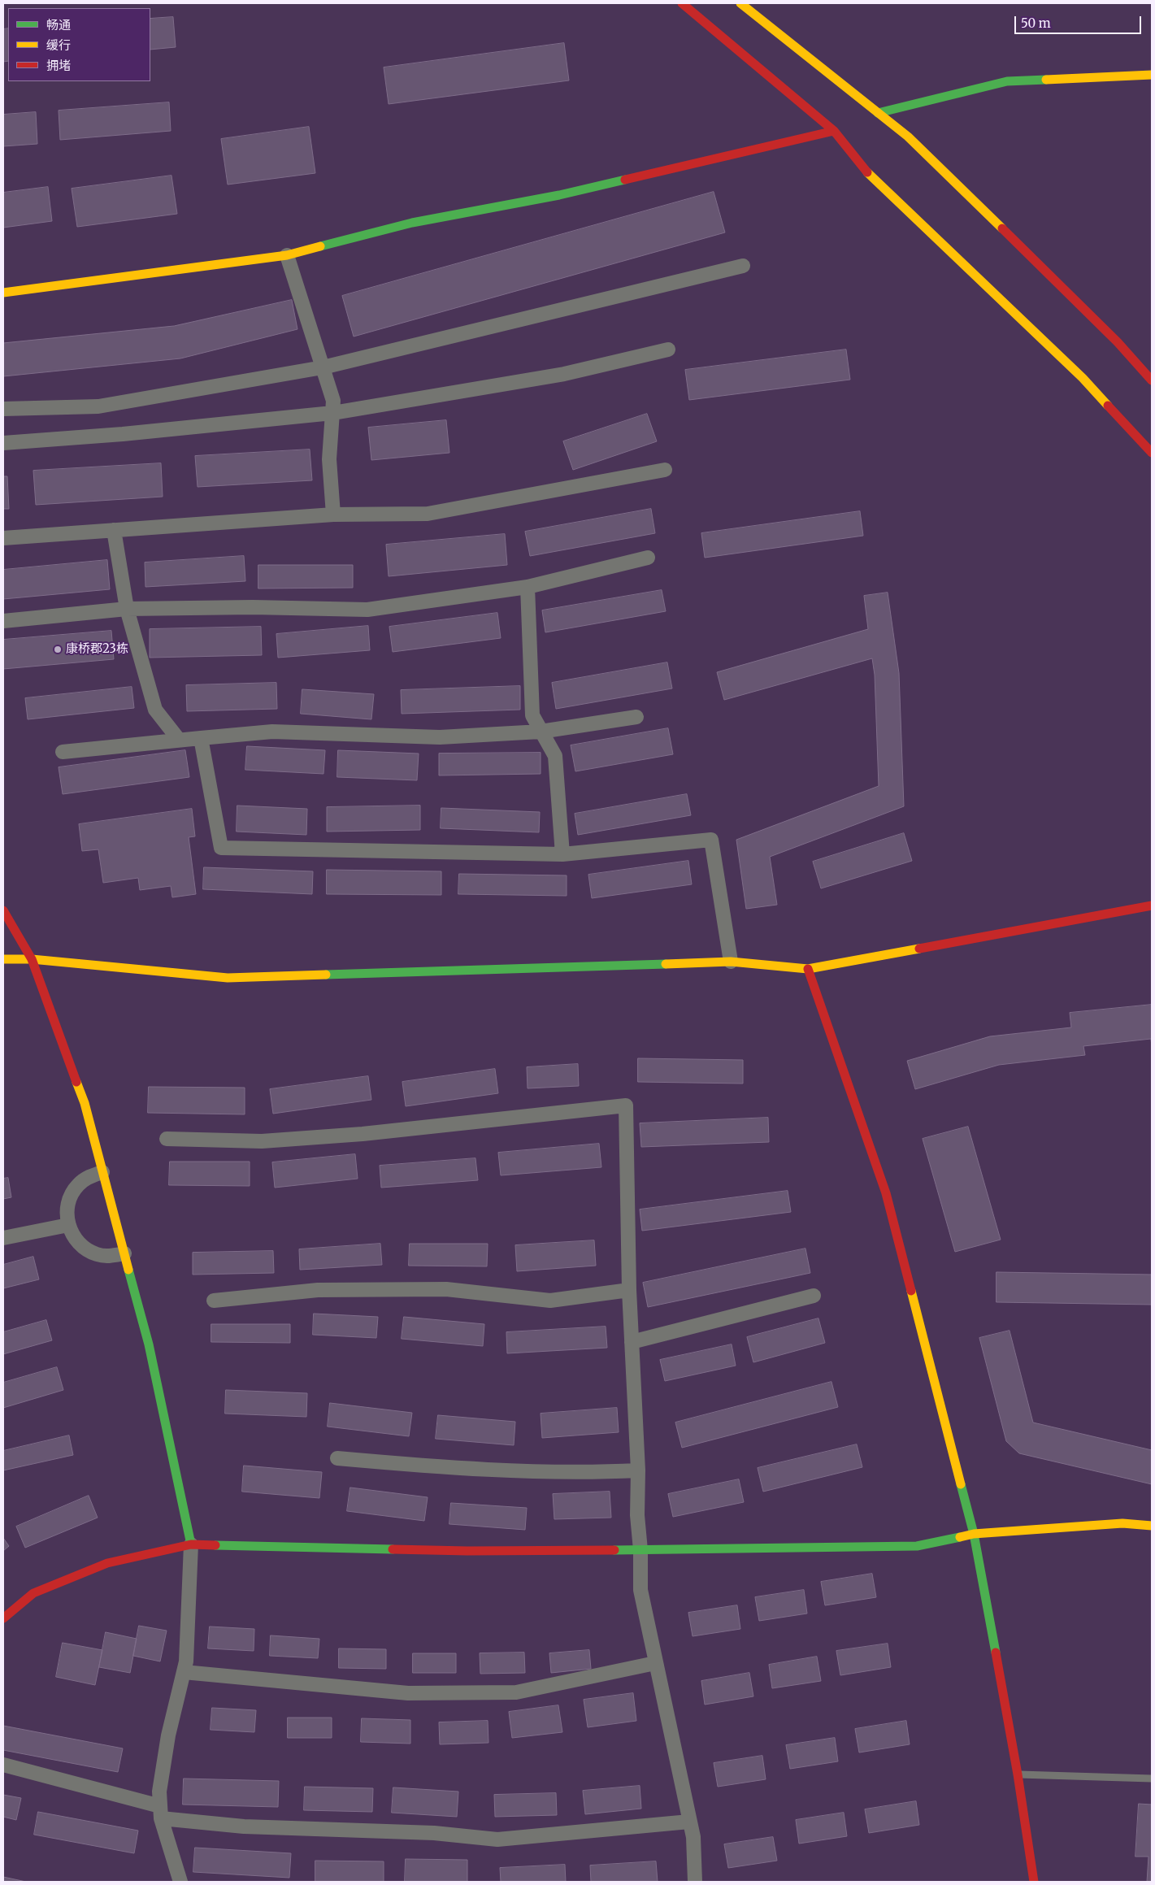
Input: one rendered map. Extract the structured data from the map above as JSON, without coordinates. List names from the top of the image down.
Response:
{
  "places": ["康桥郡23栋"],
  "legend": ["畅通", "缓行", "拥堵"],
  "scale_bar": "50 m"
}
